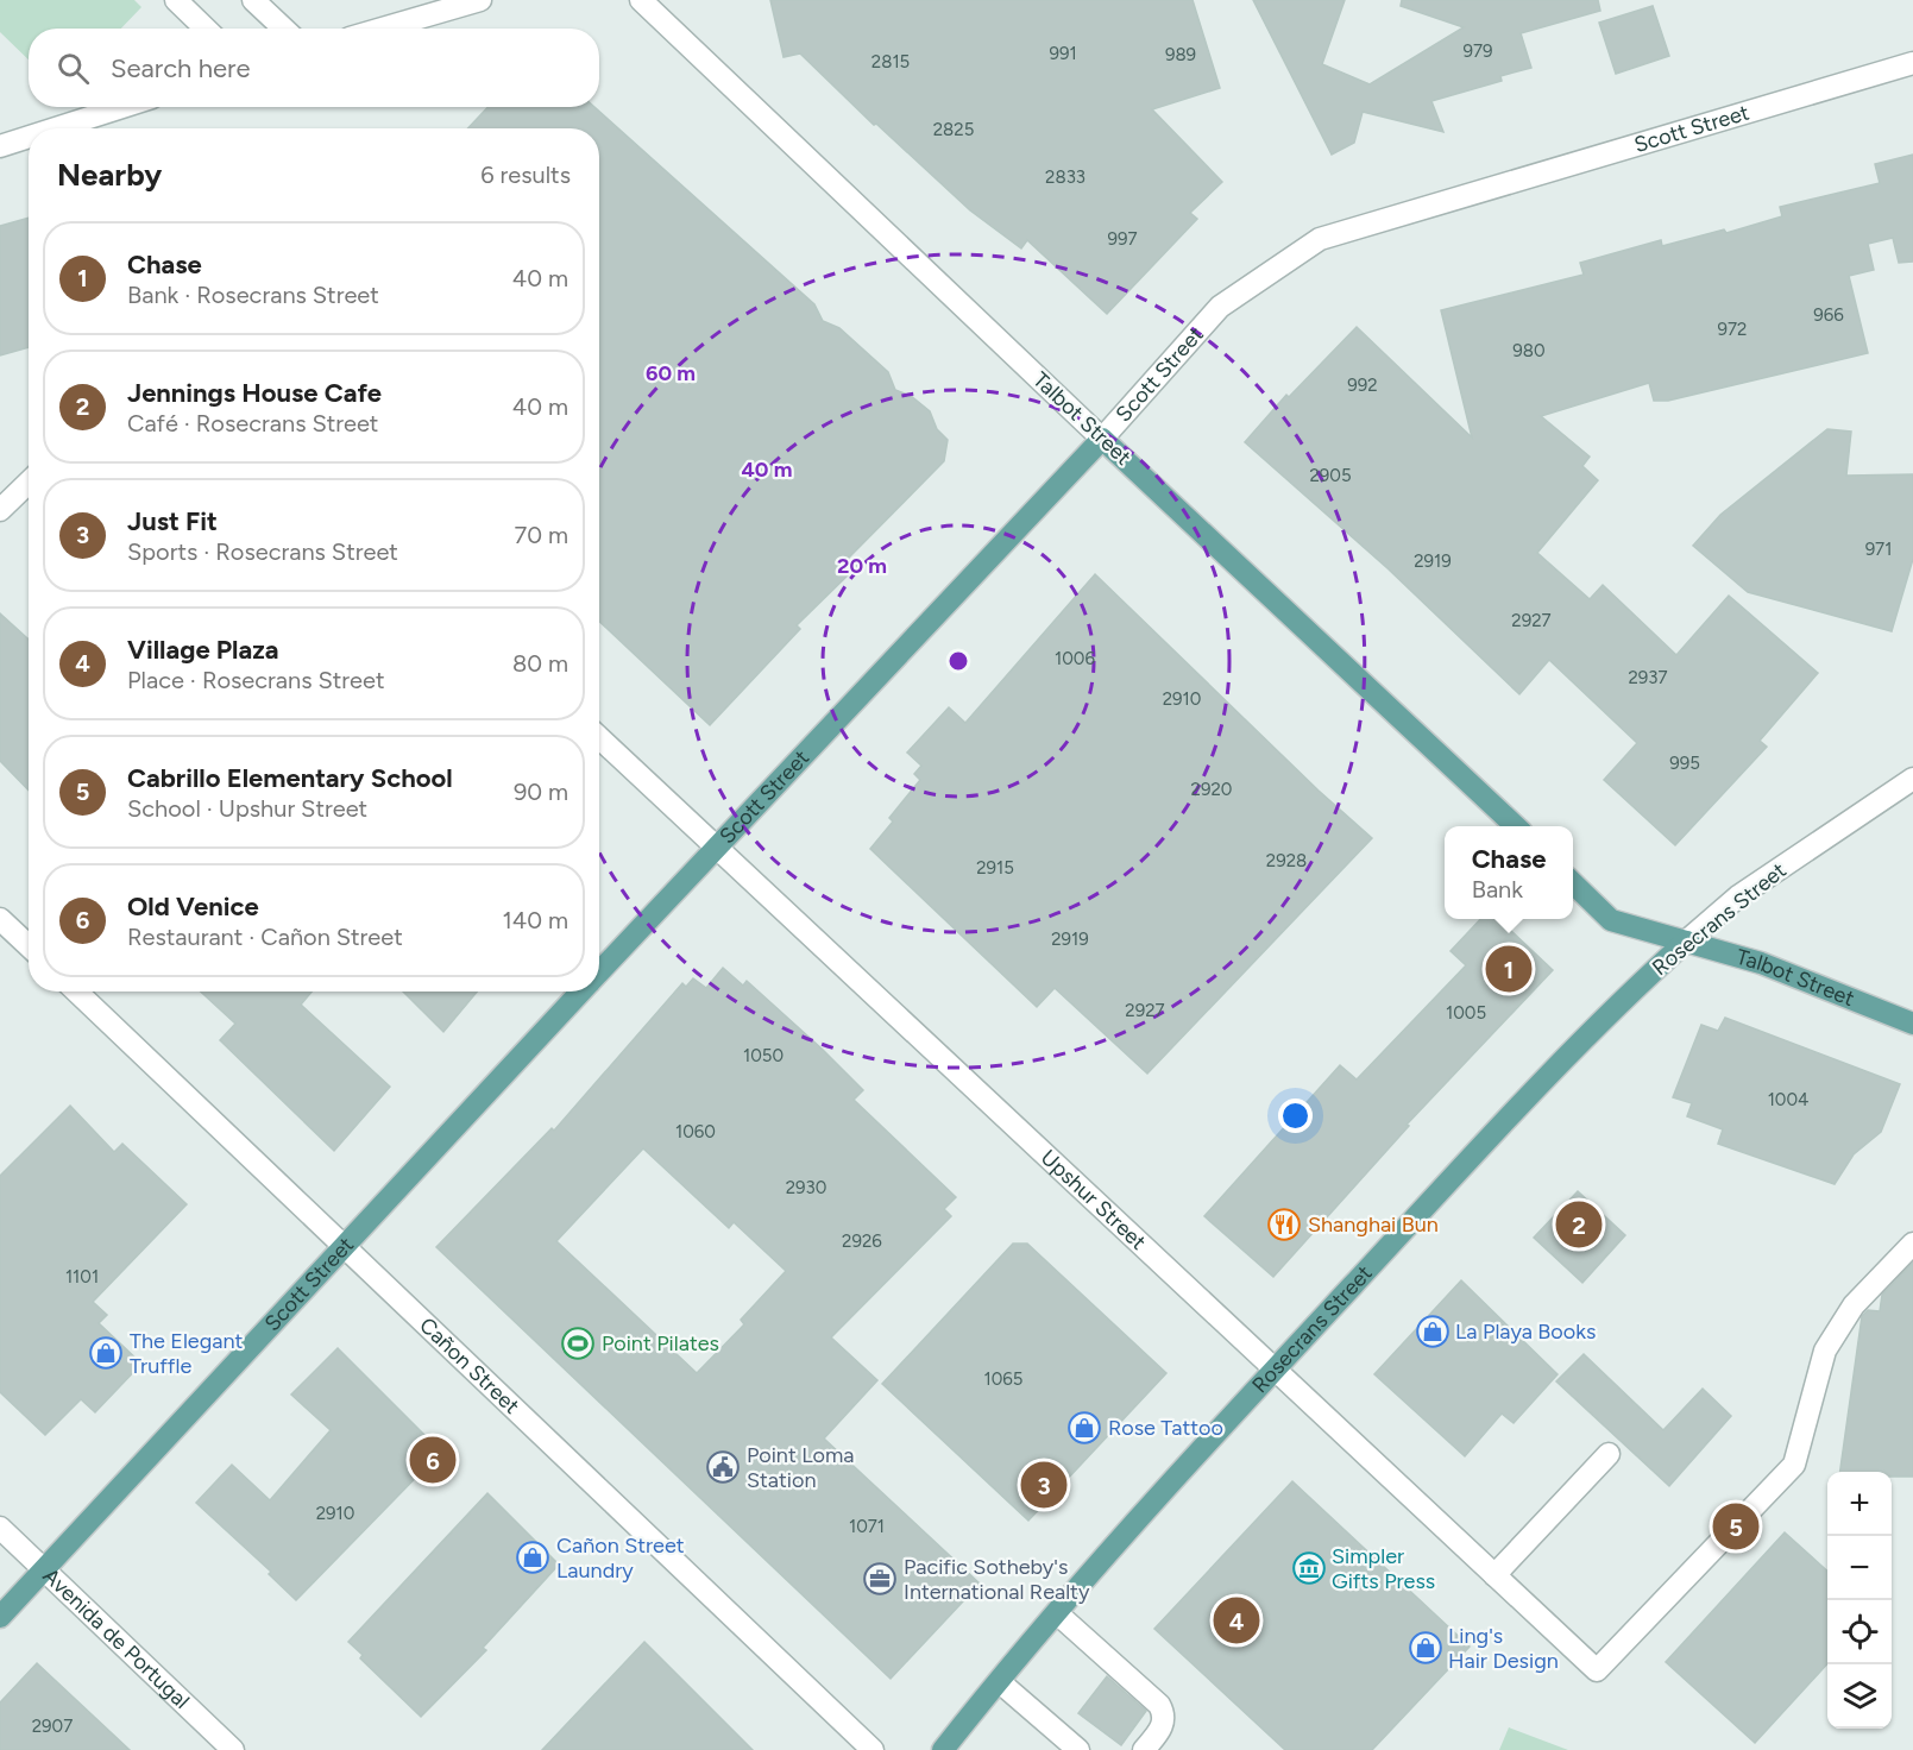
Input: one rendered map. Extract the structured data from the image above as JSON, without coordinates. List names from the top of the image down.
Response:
{
  "streets": {
    "main road": ["Scott Street", "Talbot Street", "Rosecrans Street"],
    "street": ["Upshur Street", "Cañon Street", "Avenida de Portugal"]
  },
  "crossings": [
    ["Scott Street", "Talbot Street"],
    ["Scott Street", "Upshur Street"],
    ["Scott Street", "Cañon Street"],
    ["Scott Street", "Avenida de Portugal"],
    ["Talbot Street", "Rosecrans Street"],
    ["Rosecrans Street", "Upshur Street"]
  ],
  "places": {
    "restaurant": ["Shanghai Bun"],
    "shop": [
      "La Playa Books",
      "The Elegant Truffle",
      "Rose Tattoo",
      "Cañon Street Laundry",
      "Ling's Hair Design"
    ],
    "sports": ["Point Pilates"],
    "public building": ["Point Loma Station"],
    "museum": ["Simpler Gifts Press"],
    "office": ["Pacific Sotheby's International Realty"]
  },
  "house_numbers": [
    "979",
    "991",
    "989",
    "2815",
    "2825",
    "2833",
    "997",
    "966",
    "972",
    "980",
    "992",
    "2905",
    "971",
    "2919",
    "2927",
    "1006",
    "2937",
    "2910",
    "995",
    "2920",
    "2928",
    "2915",
    "2919",
    "2927",
    "1005",
    "1050",
    "1004",
    "1060",
    "2930",
    "2926",
    "1101",
    "1065",
    "2910",
    "1071",
    "2907"
  ],
  "page": {
    "search": "Search here",
    "heading": ["Nearby", "6 results"],
    "list": [
      {
        "mark": "1",
        "name": "Chase",
        "note": "Bank · Rosecrans Street",
        "value": "40 m"
      },
      {
        "mark": "2",
        "name": "Jennings House Cafe",
        "note": "Café · Rosecrans Street",
        "value": "40 m"
      },
      {
        "mark": "3",
        "name": "Just Fit",
        "note": "Sports · Rosecrans Street",
        "value": "70 m"
      },
      {
        "mark": "4",
        "name": "Village Plaza",
        "note": "Place · Rosecrans Street",
        "value": "80 m"
      },
      {
        "mark": "5",
        "name": "Cabrillo Elementary School",
        "note": "School · Upshur Street",
        "value": "90 m"
      },
      {
        "mark": "6",
        "name": "Old Venice",
        "note": "Restaurant · Cañon Street",
        "value": "140 m"
      }
    ],
    "popup": ["Chase", "Bank"],
    "pins": [
      "1",
      "2",
      "6",
      "3",
      "5",
      "4"
    ],
    "map_buttons": ["+", "−"]
  },
  "rings": ["60 m", "40 m", "20 m"]
}
